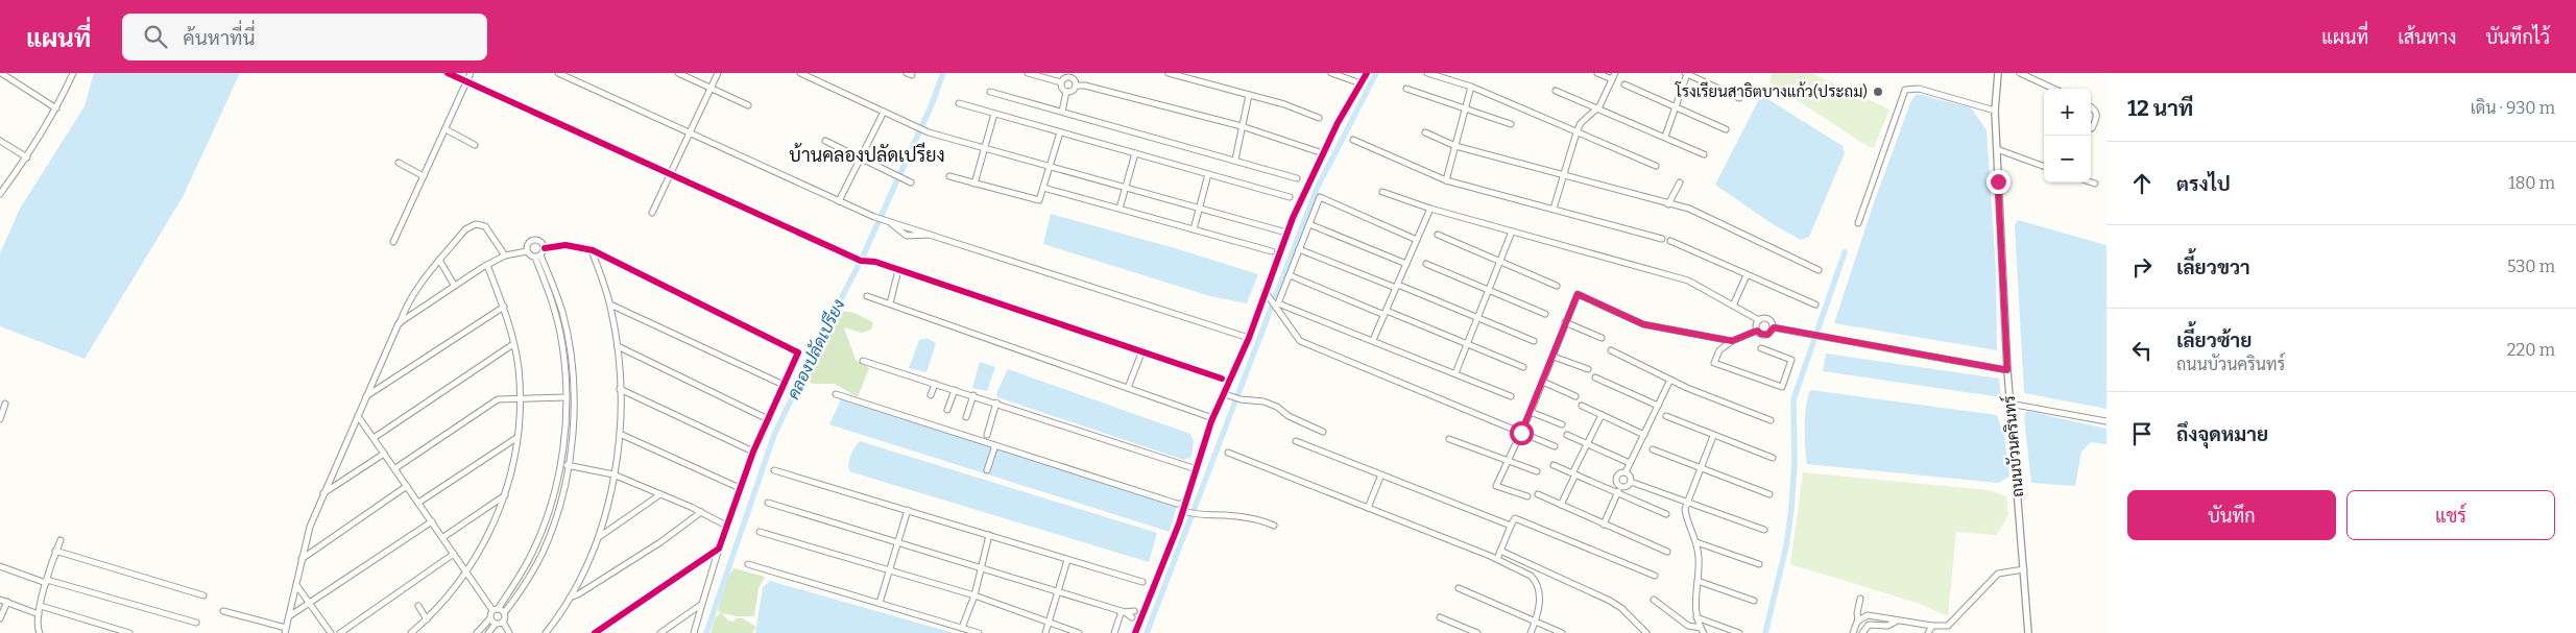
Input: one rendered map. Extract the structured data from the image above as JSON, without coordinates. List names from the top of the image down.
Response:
{
  "streets": {
    "street": ["ถนนบัวนครินทร์"]
  },
  "districts": ["บ้านคลองปลัดเปรียง"],
  "water": ["คลองปลัดเปรียง"],
  "places": ["โรงเรียนสาธิตบางแก้ว(ประถม)"],
  "page": {
    "header": "แผนที่",
    "search": "ค้นหาที่นี่",
    "nav": ["แผนที่", "เส้นทาง", "บันทึกไว้"],
    "heading": ["12 นาที", "เดิน · 930 m"],
    "map_buttons": ["+", "−"],
    "list": [
      ["ตรงไป", "180 m"],
      ["เลี้ยวขวา", "530 m"],
      ["เลี้ยวซ้าย", "ถนนบัวนครินทร์", "220 m"],
      "ถึงจุดหมาย"
    ],
    "buttons": ["บันทึก", "แชร์"]
  }
}
